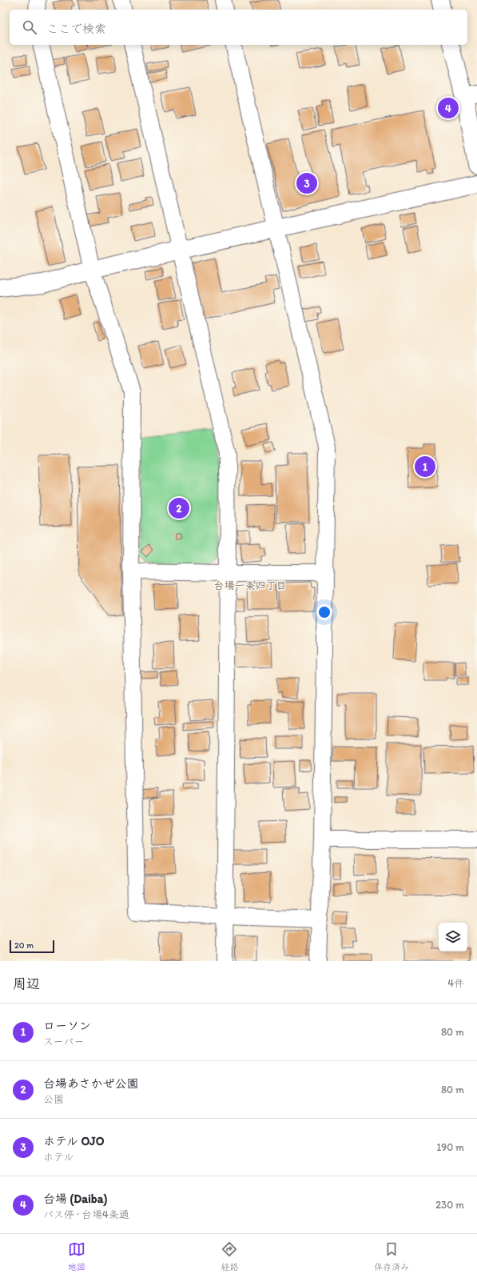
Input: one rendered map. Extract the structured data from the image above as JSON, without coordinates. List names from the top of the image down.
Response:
{
  "districts": ["台場一条四丁目"],
  "scale_bar": "20 m",
  "page": {
    "search": "ここで検索",
    "pins": [
      "4",
      "3",
      "1",
      "2"
    ],
    "scale": "20 m",
    "heading": ["周辺", "4件"],
    "list": [
      {
        "mark": "1",
        "name": "ローソン",
        "note": "スーパー",
        "value": "80 m"
      },
      {
        "mark": "2",
        "name": "台場あさかぜ公園",
        "note": "公園",
        "value": "80 m"
      },
      {
        "mark": "3",
        "name": "ホテル OJO",
        "note": "ホテル",
        "value": "190 m"
      },
      {
        "mark": "4",
        "name": "台場 (Daiba)",
        "note": "バス停 · 台場4条通",
        "value": "230 m"
      }
    ],
    "nav": ["地図", "経路", "保存済み"]
  }
}
